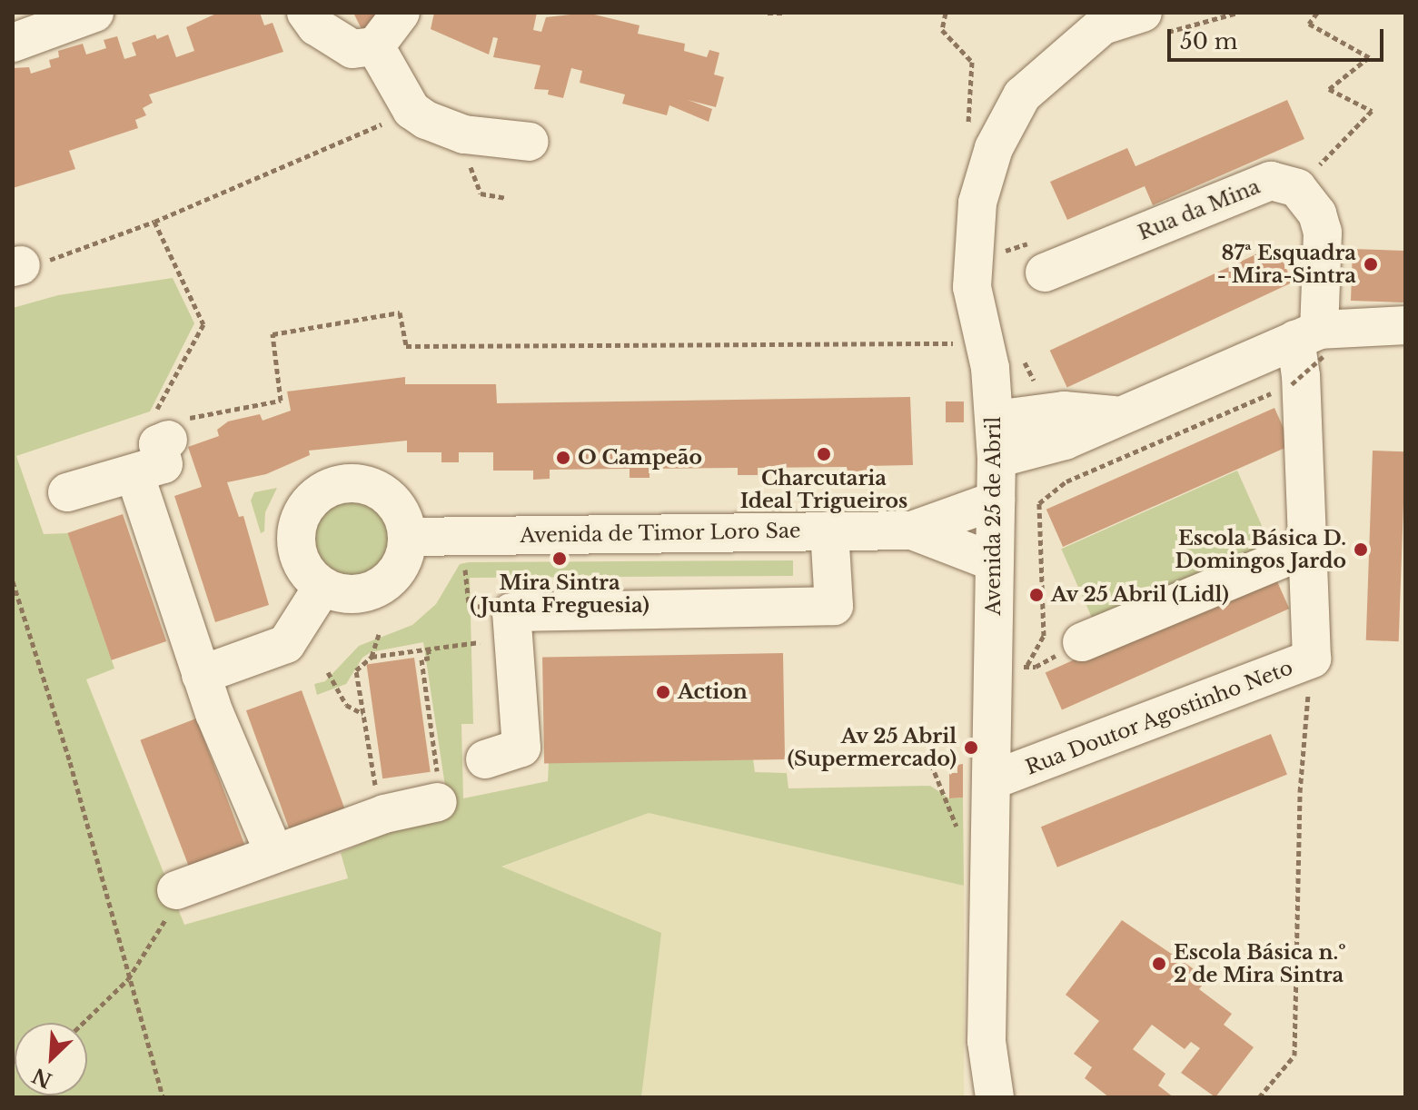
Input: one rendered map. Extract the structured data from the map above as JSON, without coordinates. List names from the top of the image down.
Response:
{
  "streets": {
    "street": [
      "Rua da Mina",
      "Avenida 25 de Abril",
      "Avenida de Timor Loro Sae",
      "Rua Doutor Agostinho Neto"
    ]
  },
  "crossings": [
    ["Avenida 25 de Abril", "Avenida de Timor Loro Sae"],
    ["Avenida 25 de Abril", "Rua Doutor Agostinho Neto"]
  ],
  "places": [
    "87ª Esquadra - Mira-Sintra",
    "Charcutaria Ideal Trigueiros",
    "O Campeão",
    "Escola Básica D. Domingos Jardo",
    "Mira Sintra (Junta Freguesia)",
    "Av 25 Abril (Lidl)",
    "Action",
    "Av 25 Abril (Supermercado)",
    "Escola Básica n.º 2 de Mira Sintra"
  ],
  "scale_bar": "50 m",
  "north": "bottom left"
}
